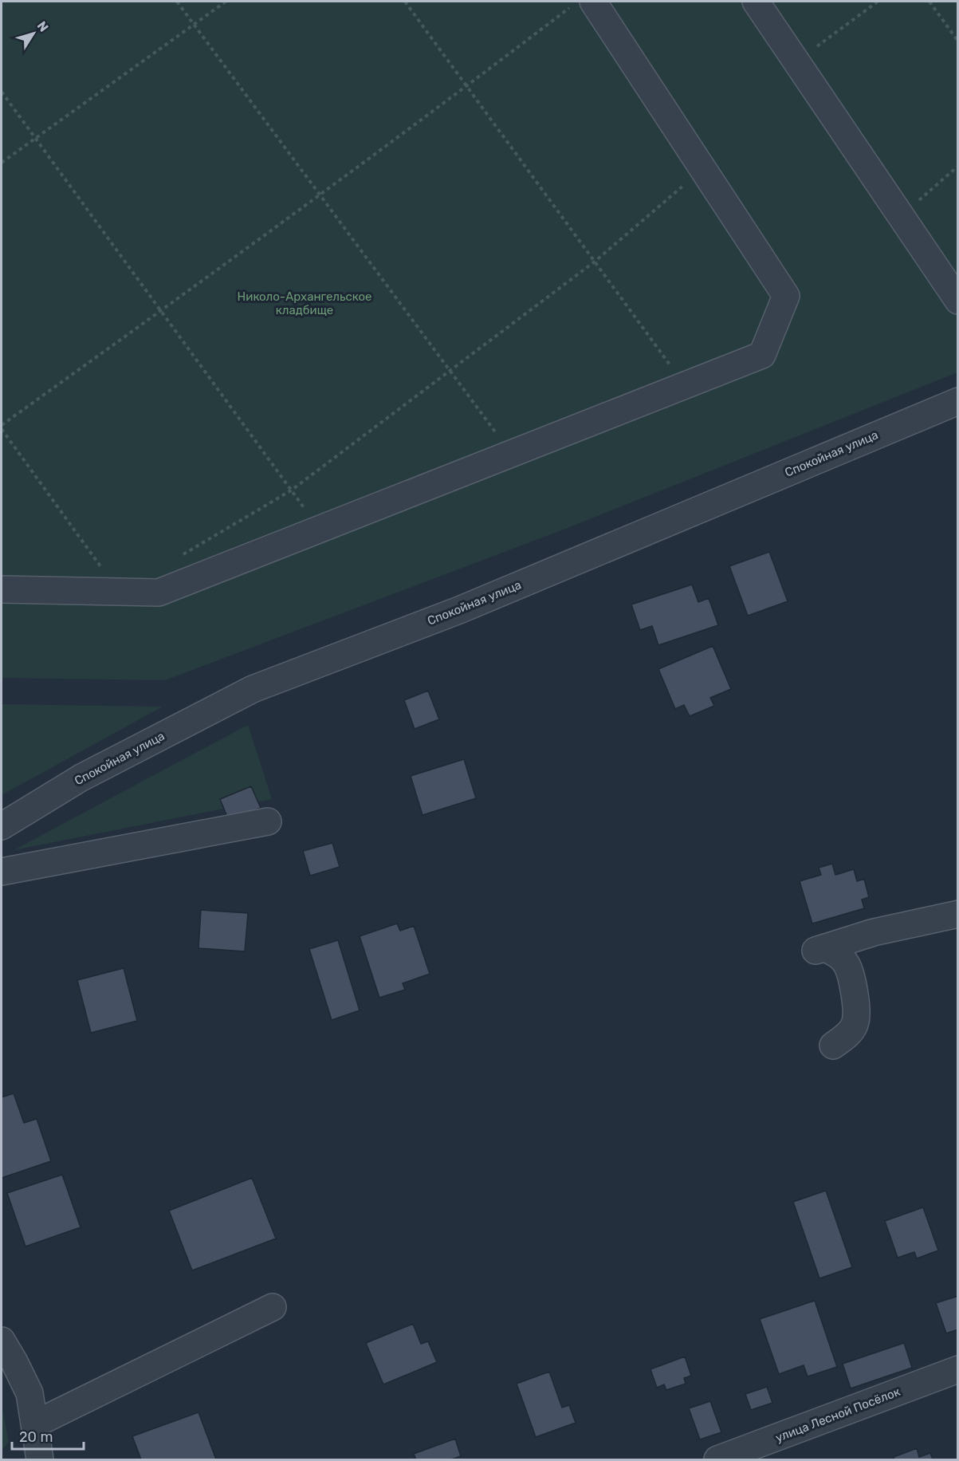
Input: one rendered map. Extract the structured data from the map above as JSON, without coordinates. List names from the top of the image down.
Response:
{
  "streets": {
    "street": ["Спокойная улица", "улица Лесной Посёлок"]
  },
  "parks": ["Николо-Архангельское кладбище"],
  "scale_bar": "20 m",
  "north": "top right"
}
